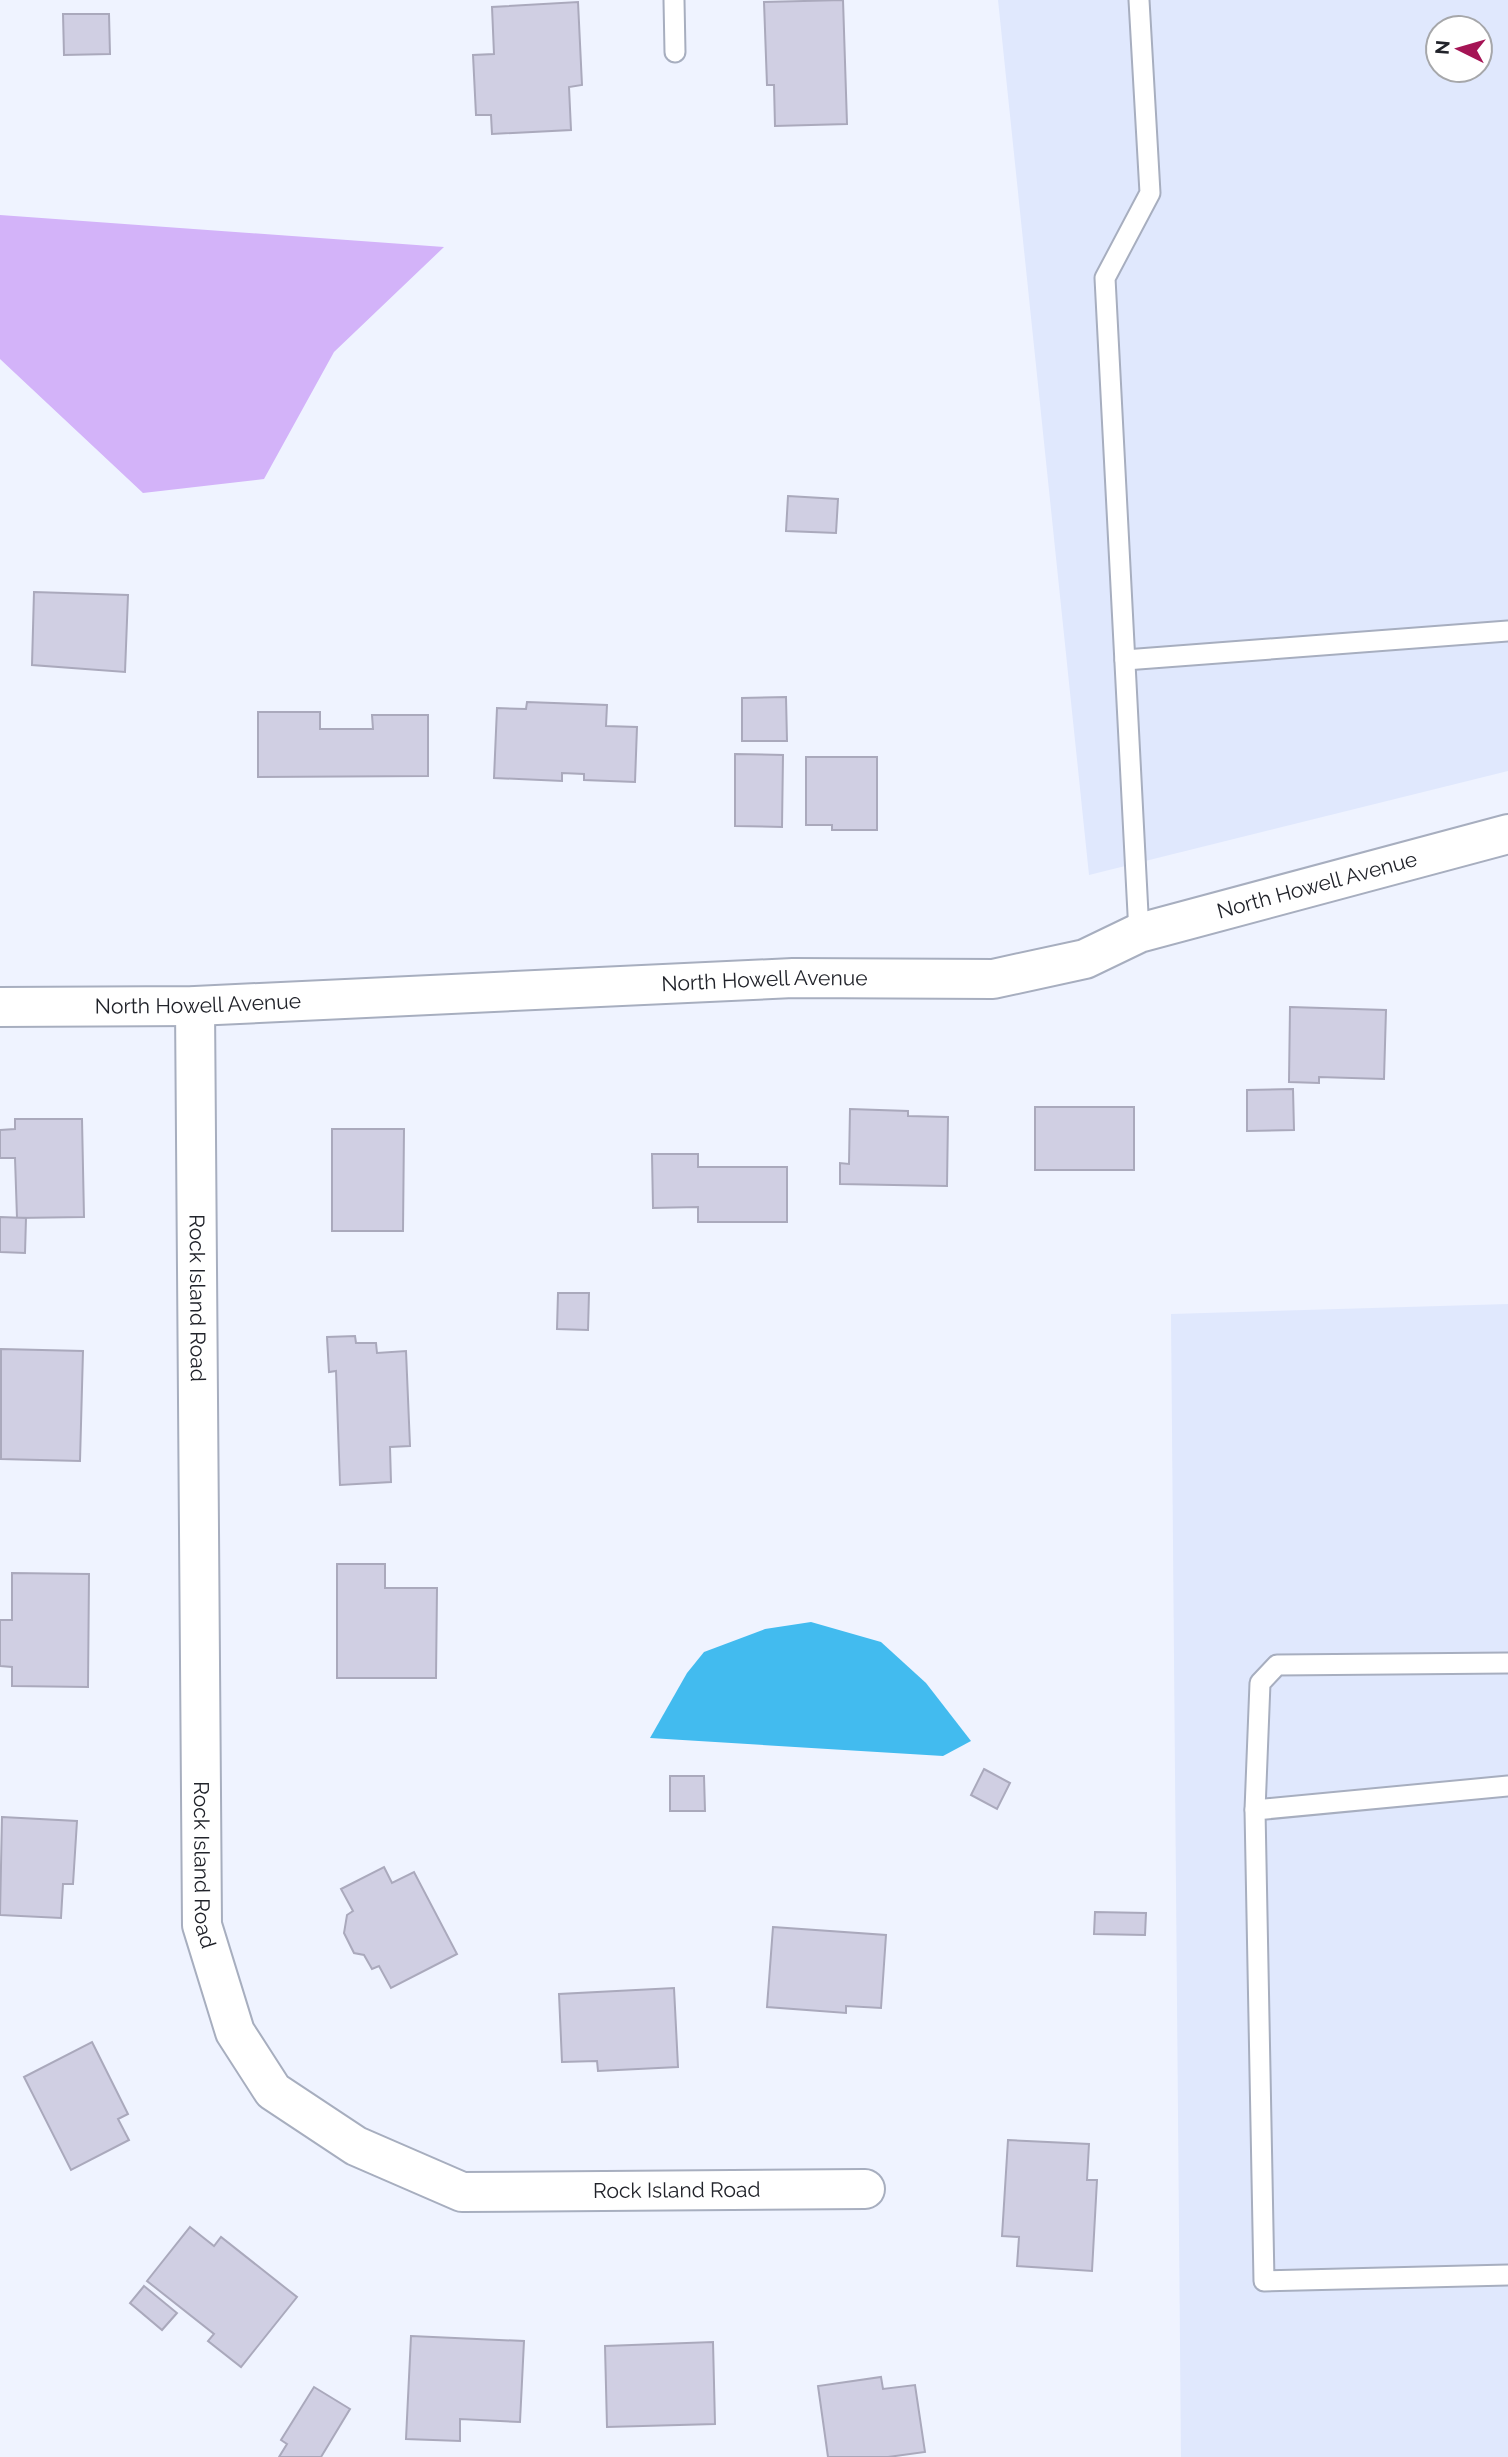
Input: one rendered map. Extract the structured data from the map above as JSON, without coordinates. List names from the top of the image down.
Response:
{
  "streets": {
    "street": ["North Howell Avenue", "Rock Island Road"]
  },
  "crossings": [
    ["North Howell Avenue", "Rock Island Road"]
  ],
  "north": "left"
}
